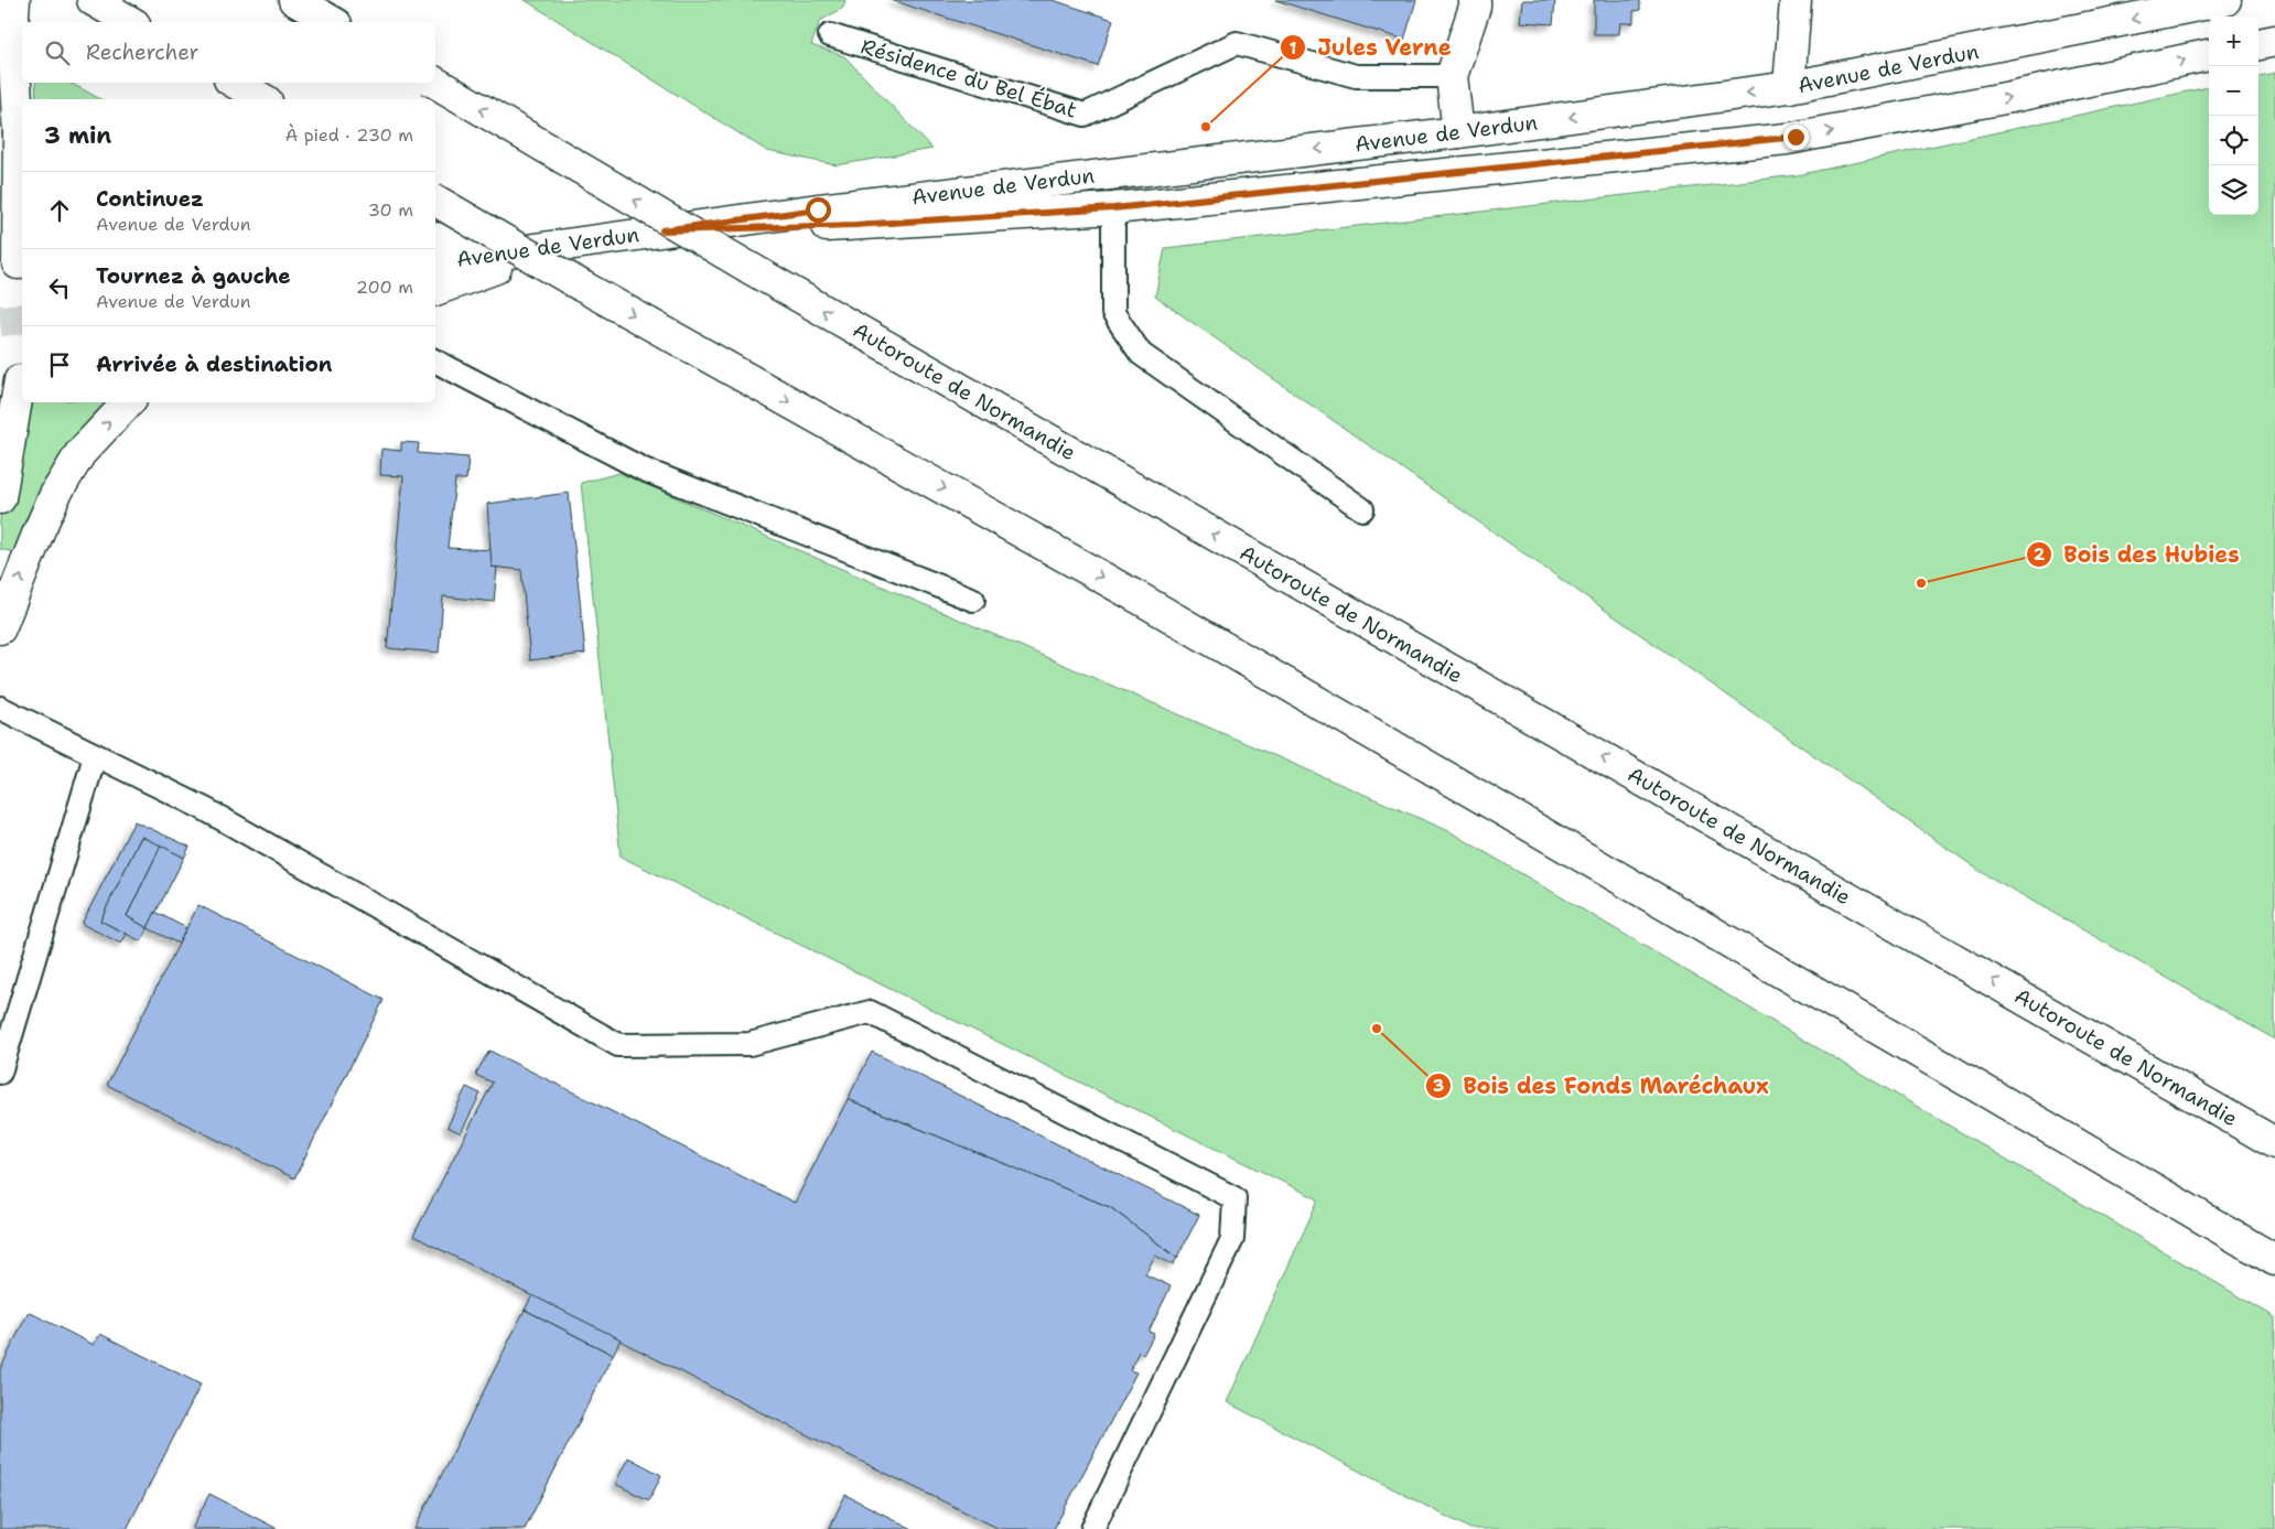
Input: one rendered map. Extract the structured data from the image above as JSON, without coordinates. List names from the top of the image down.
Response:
{
  "streets": {
    "main road": ["Avenue de Verdun", "Autoroute de Normandie"],
    "lane": ["Résidence du Bel Ébat"]
  },
  "places": ["Jules Verne", "Bois des Hubies", "Bois des Fonds Maréchaux"],
  "page": {
    "map_buttons": ["+", "−"],
    "search": "Rechercher",
    "heading": ["3 min", "À pied · 230 m"],
    "list": [
      ["Continuez", "Avenue de Verdun", "30 m"],
      ["Tournez à gauche", "Avenue de Verdun", "200 m"],
      "Arrivée à destination"
    ]
  }
}
